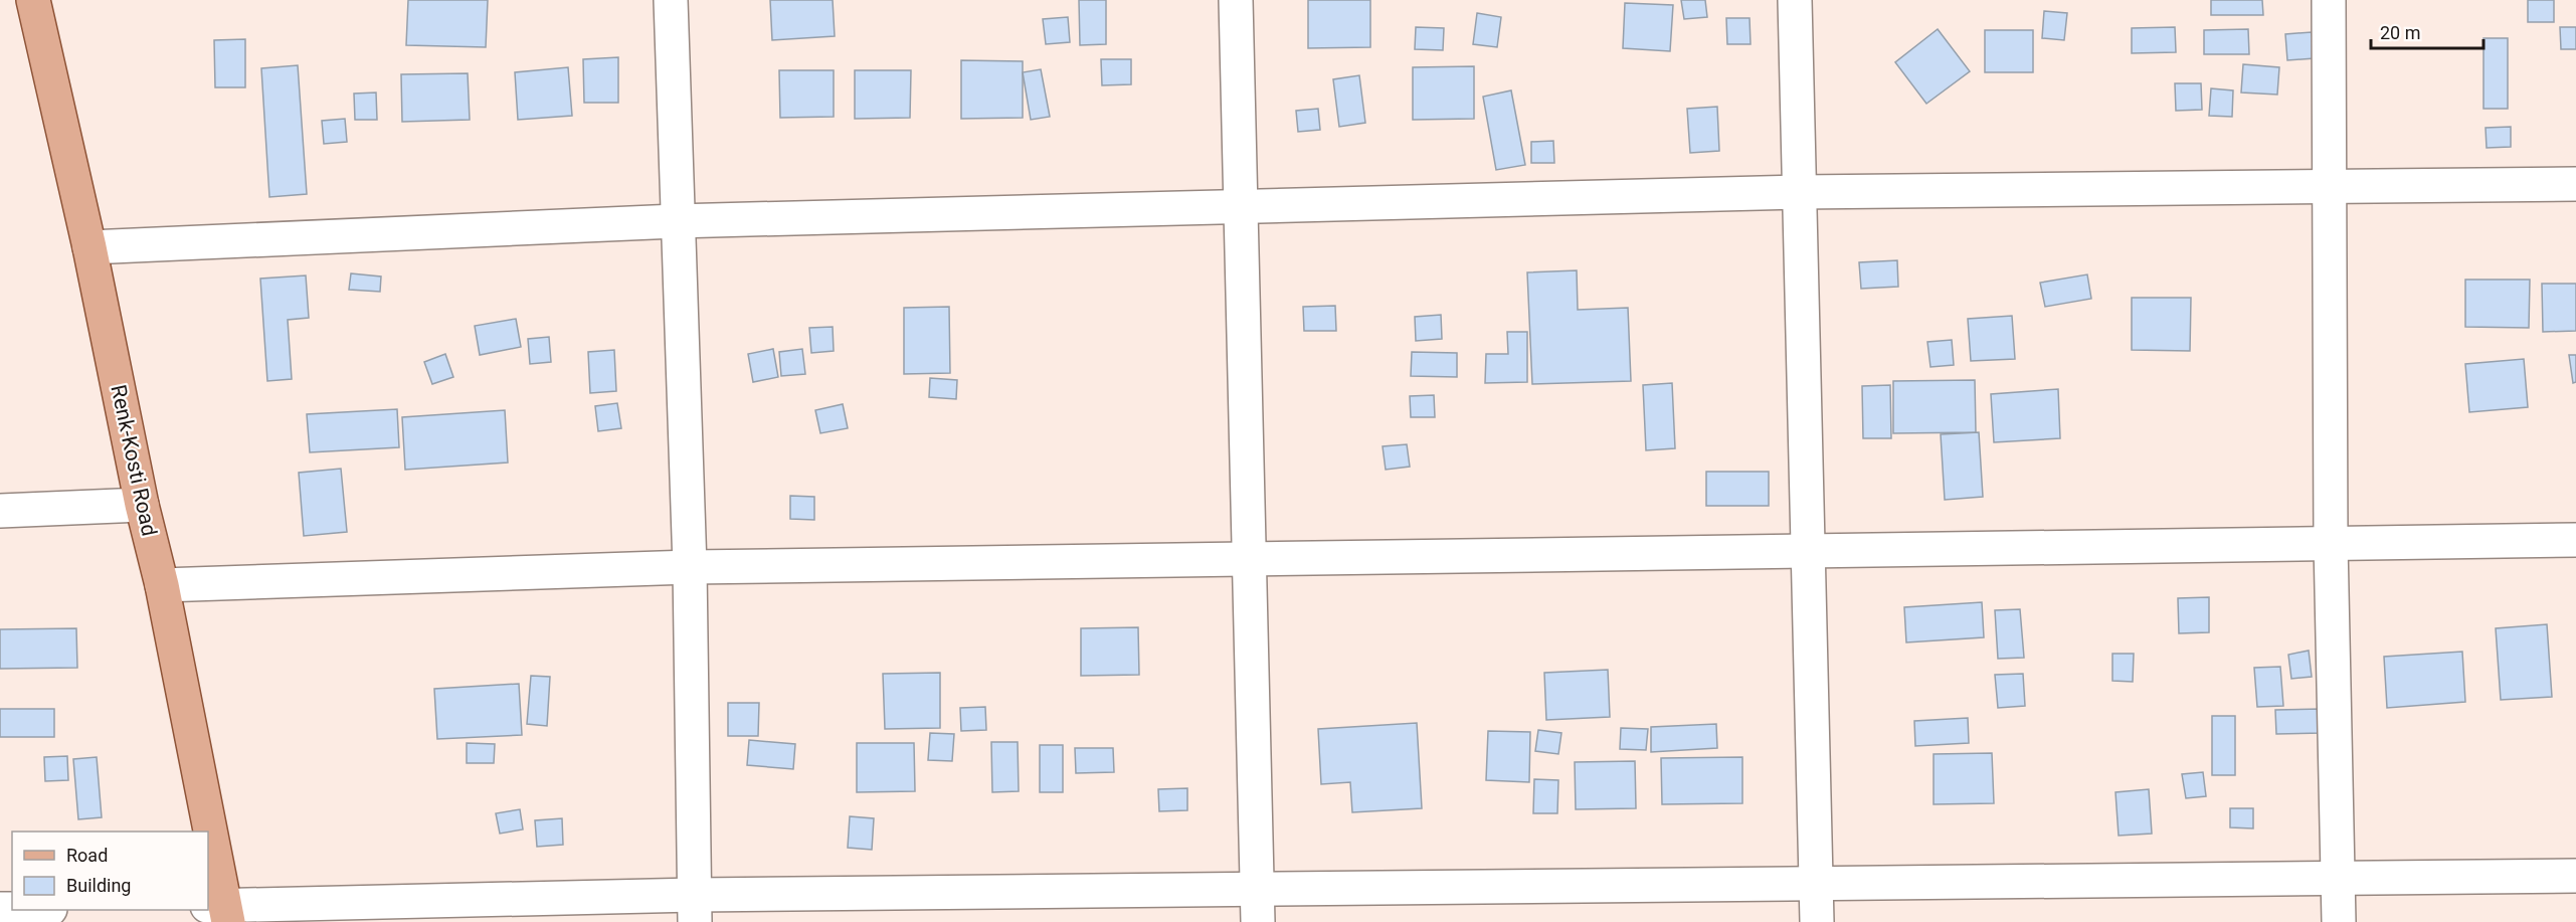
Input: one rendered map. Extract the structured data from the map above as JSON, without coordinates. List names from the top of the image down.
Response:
{
  "streets": {
    "main road": ["Renk-Kosti Road"]
  },
  "legend": ["Road", "Building"],
  "scale_bar": "20 m"
}
